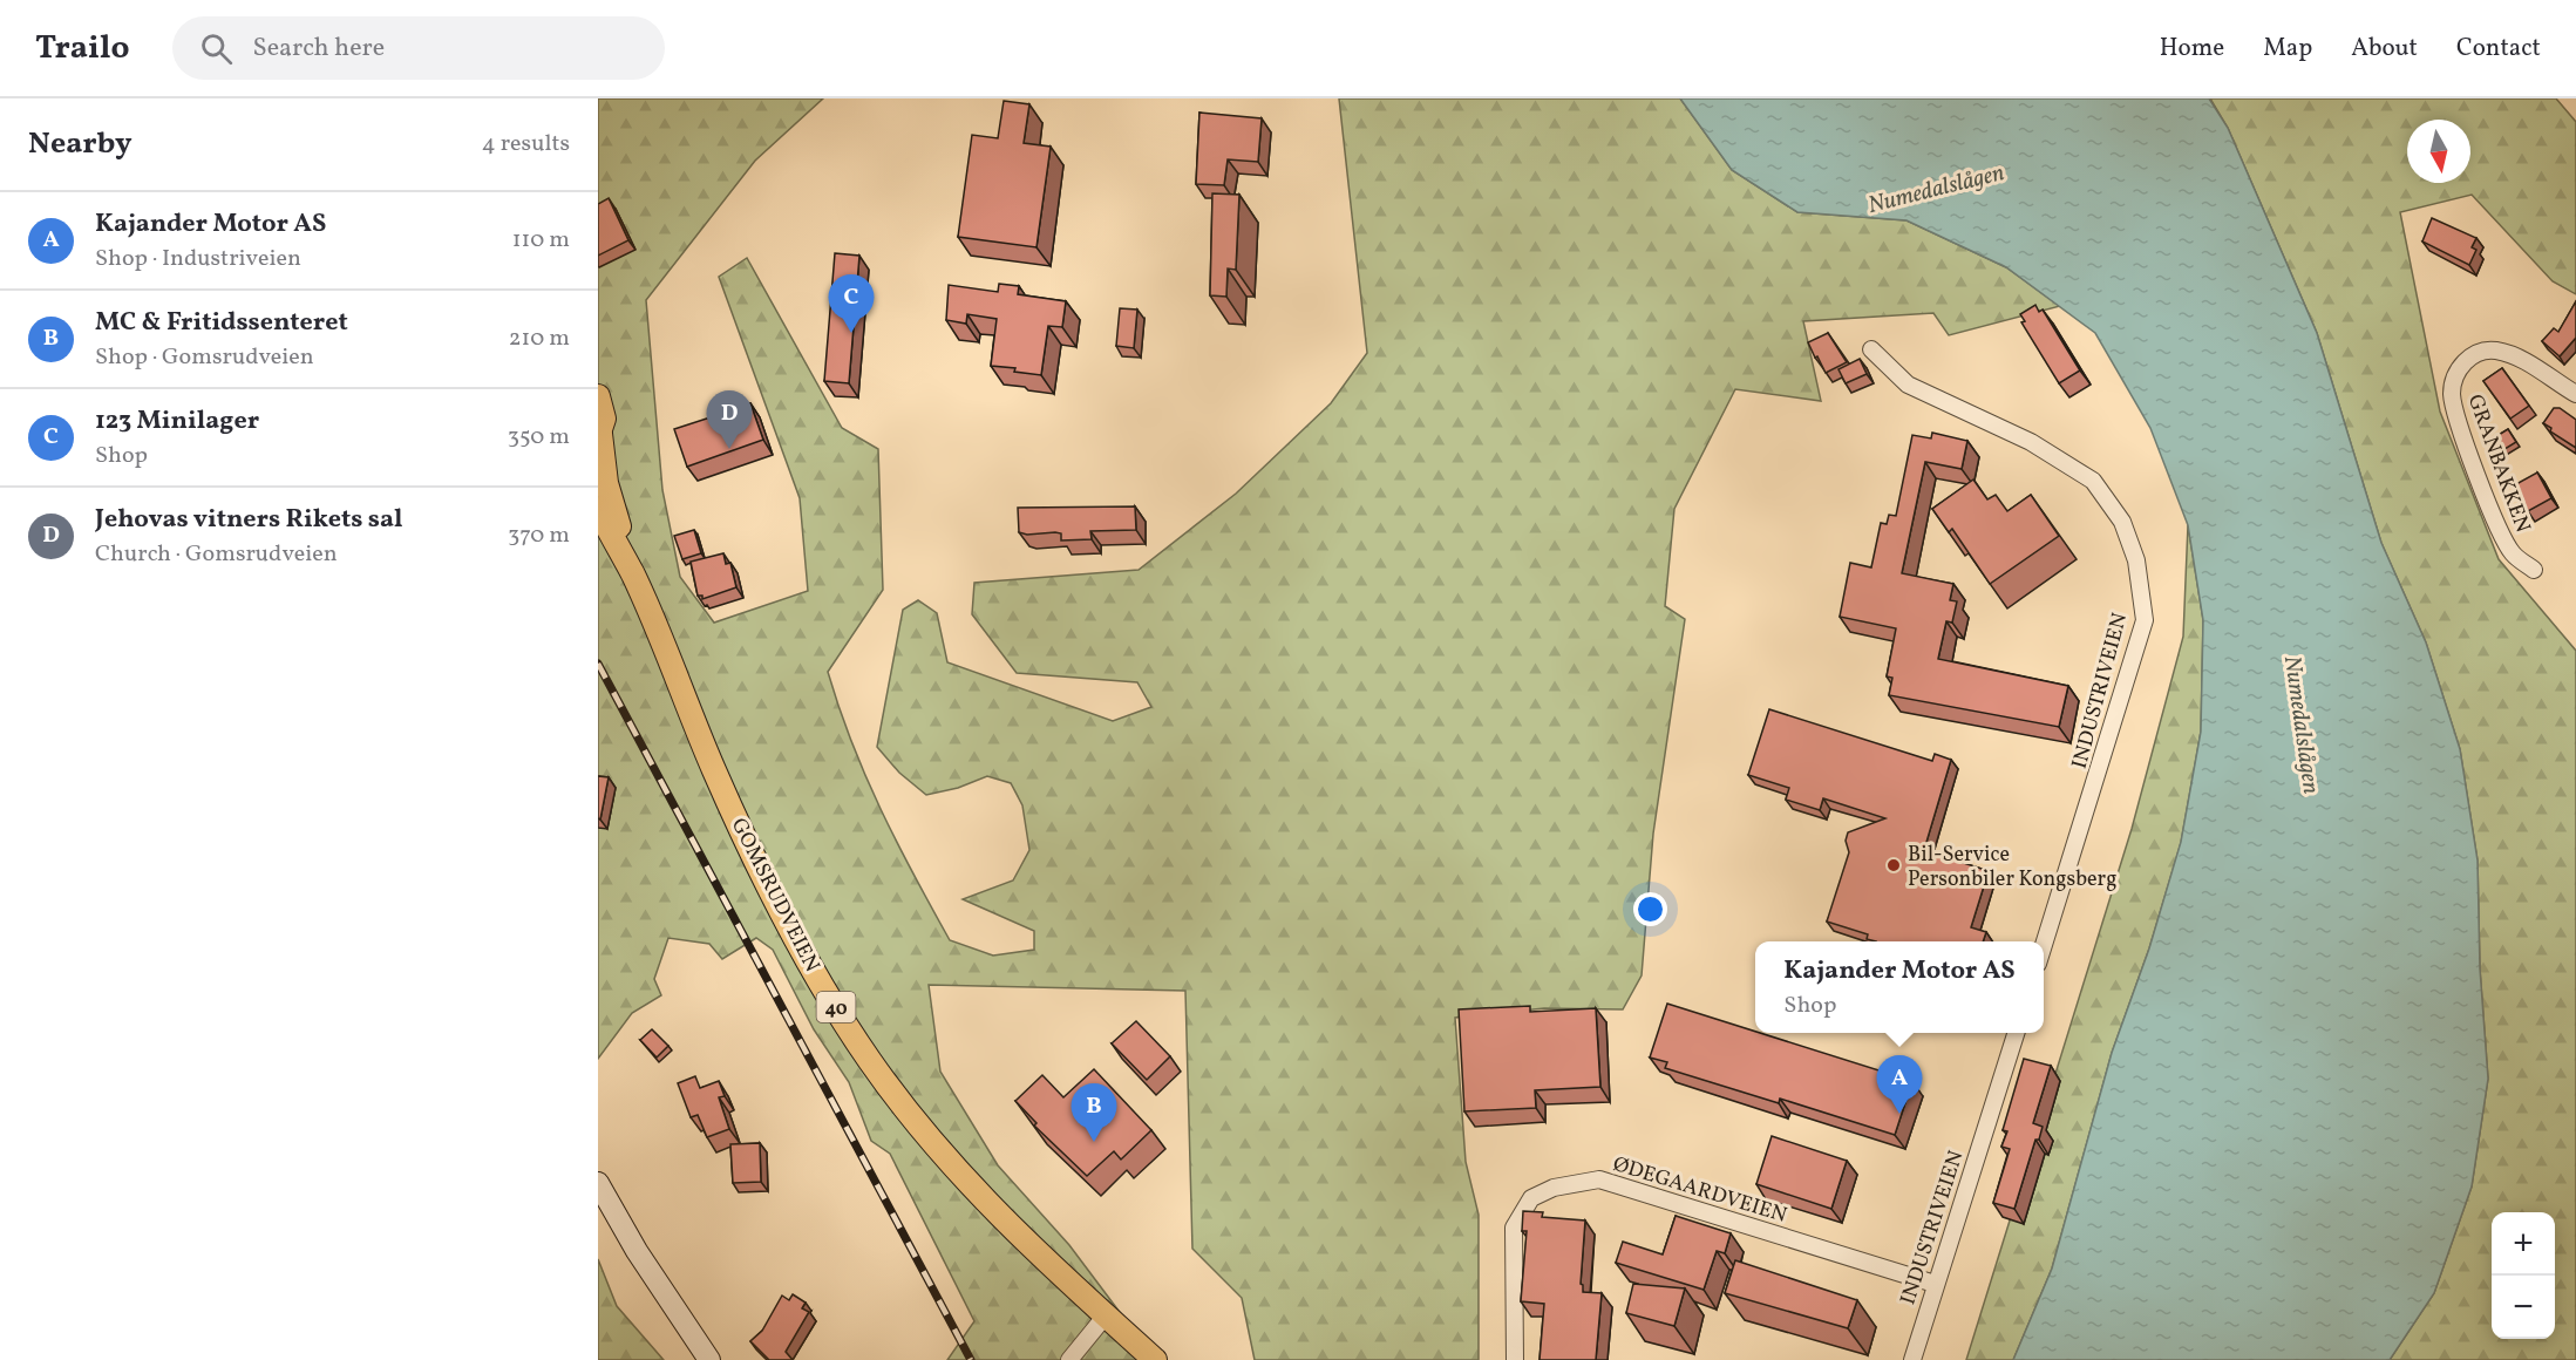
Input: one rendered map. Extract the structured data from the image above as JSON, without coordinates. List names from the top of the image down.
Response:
{
  "streets": {
    "main road": ["GOMSRUDVEIEN", "40"],
    "street": ["GRANBAKKEN", "INDUSTRIVEIEN", "ØDEGAARDVEIEN"]
  },
  "crossings": [
    ["INDUSTRIVEIEN", "ØDEGAARDVEIEN"],
    ["GOMSRUDVEIEN", "40"]
  ],
  "water": ["Numedalslågen"],
  "places": ["Bil-Service Personbiler Kongsberg"],
  "north": "bottom",
  "page": {
    "header": "Trailo",
    "search": "Search here",
    "nav": [
      "Home",
      "Map",
      "About",
      "Contact"
    ],
    "heading": ["Nearby", "4 results"],
    "list": [
      {
        "mark": "A",
        "name": "Kajander Motor AS",
        "note": "Shop · Industriveien",
        "value": "110 m"
      },
      {
        "mark": "B",
        "name": "MC & Fritidssenteret",
        "note": "Shop · Gomsrudveien",
        "value": "210 m"
      },
      {
        "mark": "C",
        "name": "123 Minilager",
        "note": "Shop",
        "value": "350 m"
      },
      {
        "mark": "D",
        "name": "Jehovas vitners Rikets sal",
        "note": "Church · Gomsrudveien",
        "value": "370 m"
      }
    ],
    "pins": [
      "C",
      "D",
      "A",
      "B"
    ],
    "popup": ["Kajander Motor AS", "Shop"],
    "map_buttons": ["+", "−"]
  }
}
